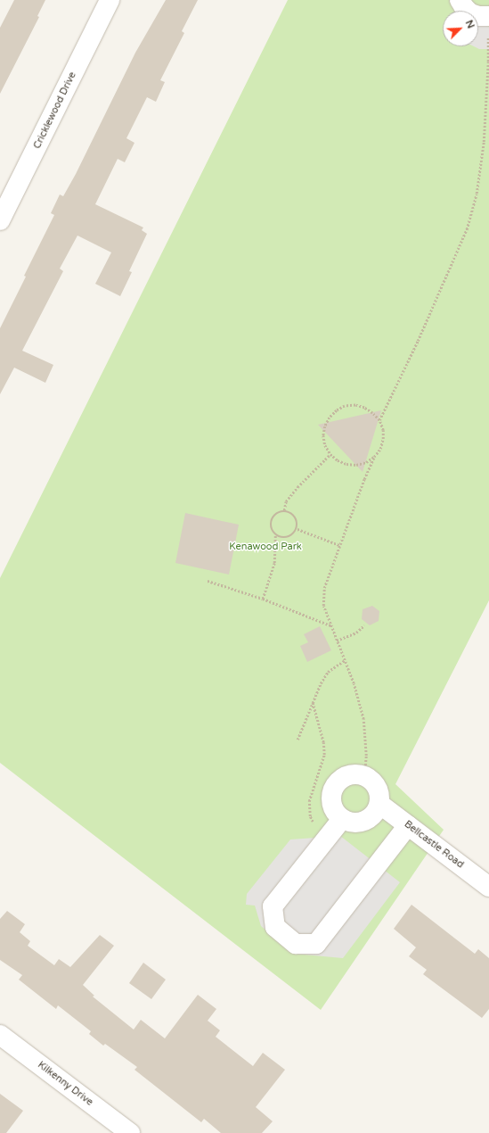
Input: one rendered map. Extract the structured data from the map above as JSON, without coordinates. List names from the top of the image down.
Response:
{
  "streets": {
    "street": ["Cricklewood Drive", "Bellcastle Road", "Kilkenny Drive"]
  },
  "parks": ["Kenawood Park"],
  "north": "top right"
}
